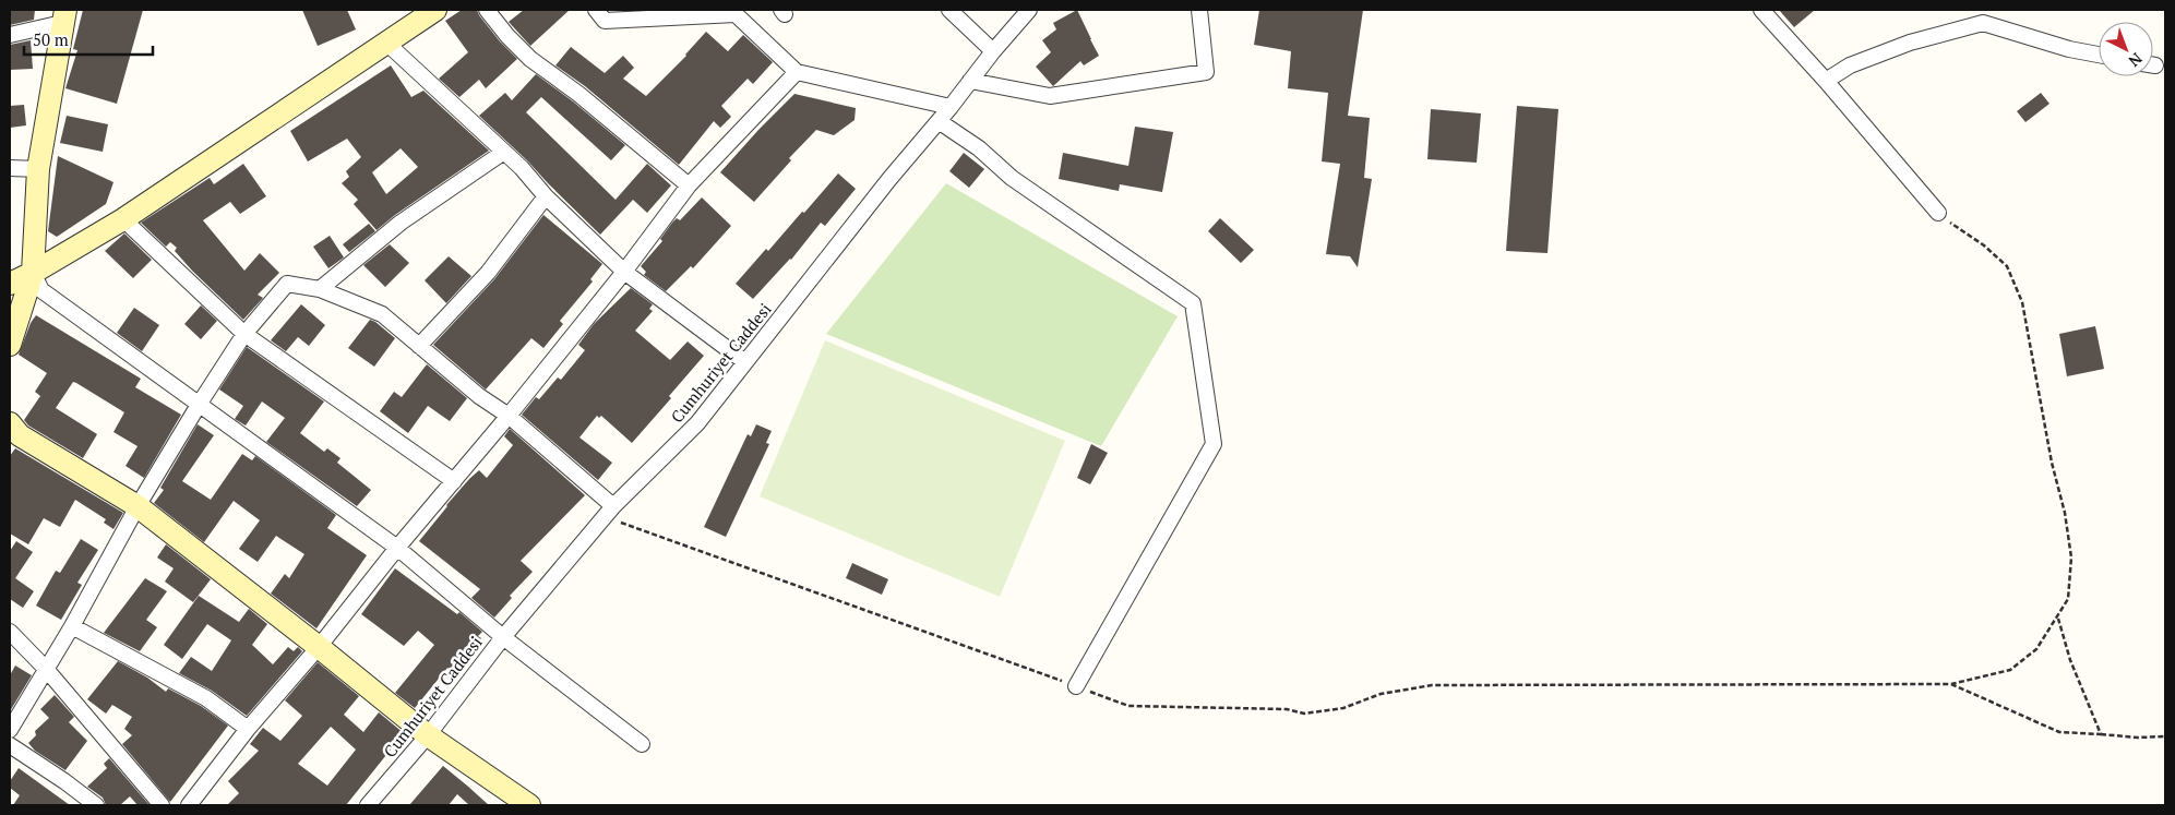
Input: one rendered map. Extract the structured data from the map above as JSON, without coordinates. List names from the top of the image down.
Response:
{
  "streets": {
    "street": ["Cumhuriyet Caddesi"]
  },
  "scale_bar": "50 m",
  "north": "bottom right"
}
